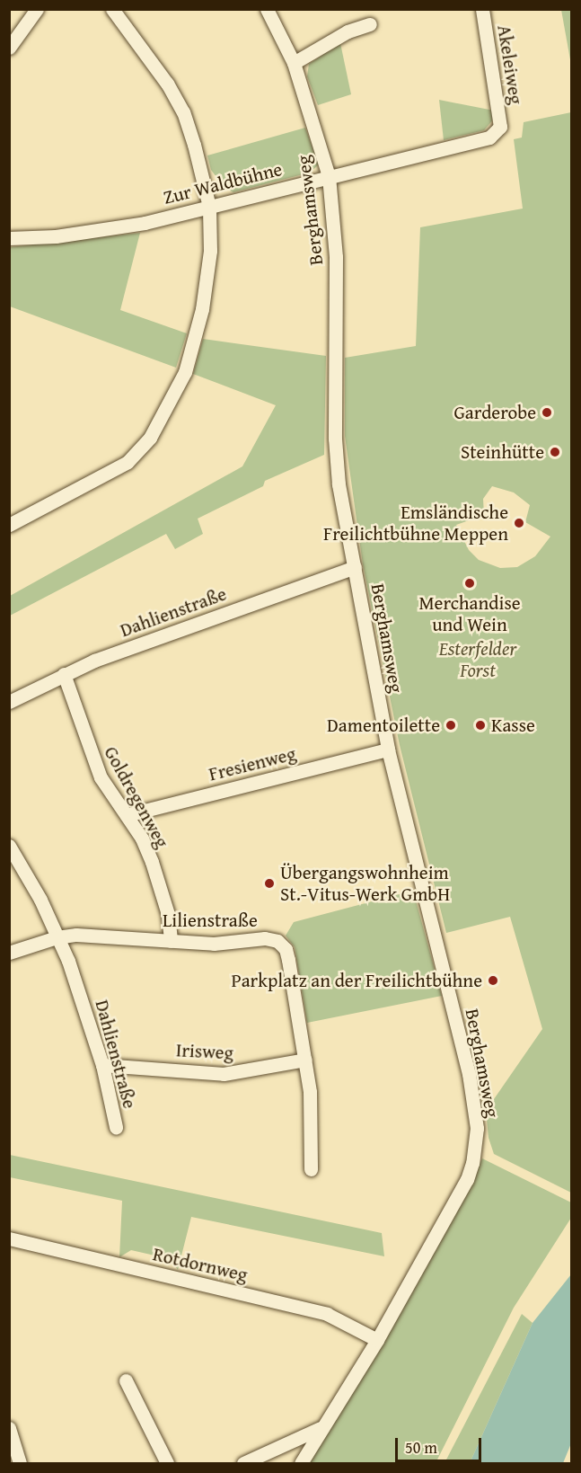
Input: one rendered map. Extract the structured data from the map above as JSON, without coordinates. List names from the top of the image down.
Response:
{
  "streets": {
    "street": [
      "Akeleiweg",
      "Zur Waldbühne",
      "Berghamsweg",
      "Dahlienstraße",
      "Fresienweg",
      "Goldregenweg",
      "Lilienstraße",
      "Irisweg",
      "Rotdornweg"
    ]
  },
  "crossings": [
    ["Akeleiweg", "Zur Waldbühne"],
    ["Zur Waldbühne", "Berghamsweg"],
    ["Berghamsweg", "Dahlienstraße"],
    ["Berghamsweg", "Fresienweg"],
    ["Berghamsweg", "Rotdornweg"],
    ["Dahlienstraße", "Goldregenweg"],
    ["Dahlienstraße", "Lilienstraße"],
    ["Dahlienstraße", "Irisweg"],
    ["Fresienweg", "Goldregenweg"],
    ["Goldregenweg", "Lilienstraße"],
    ["Lilienstraße", "Irisweg"]
  ],
  "parks": ["Esterfelder Forst"],
  "places": [
    "Garderobe",
    "Steinhütte",
    "Emsländische Freilichtbühne Meppen",
    "Merchandise und Wein",
    "Damentoilette",
    "Kasse",
    "Übergangswohnheim St.-Vitus-Werk GmbH",
    "Parkplatz an der Freilichtbühne"
  ],
  "scale_bar": "50 m"
}
